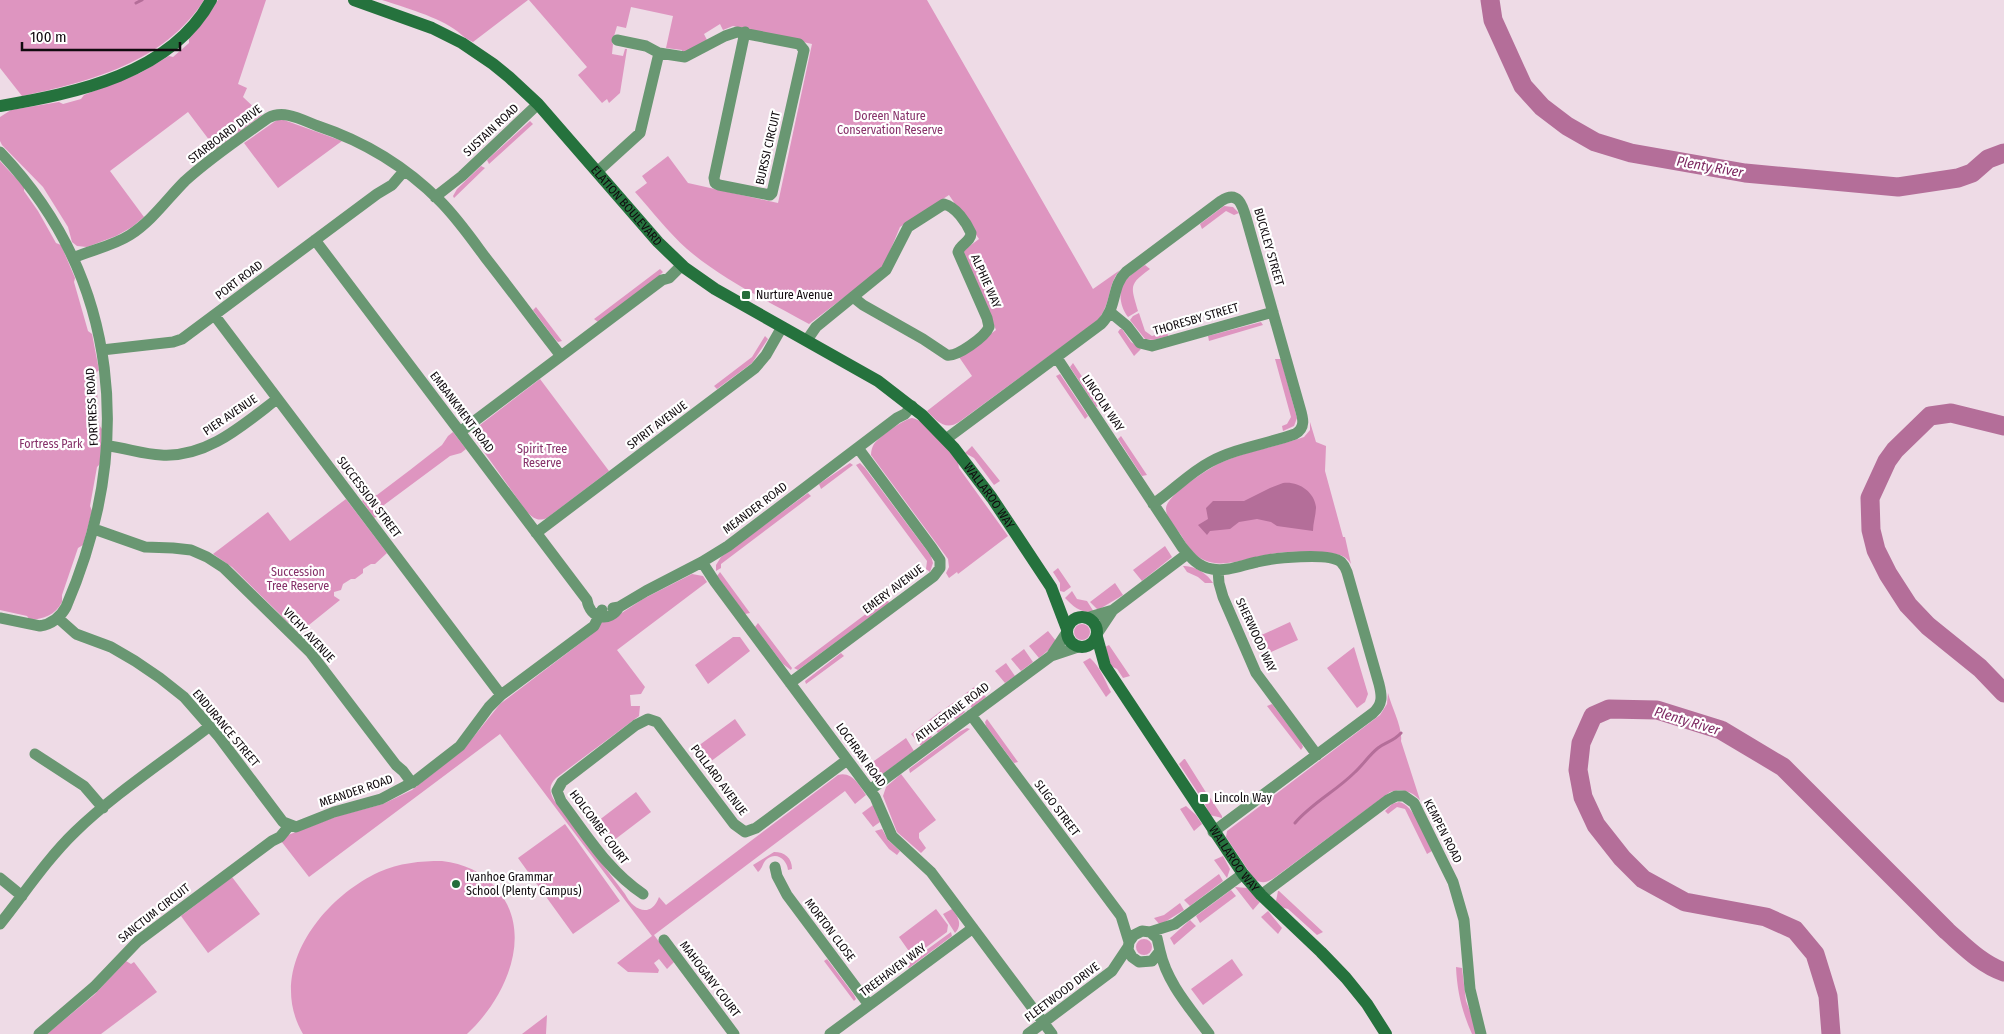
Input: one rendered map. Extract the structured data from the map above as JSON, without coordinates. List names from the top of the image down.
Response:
{
  "streets": {
    "street": [
      "SUSTAIN ROAD",
      "STARBOARD DRIVE",
      "BURSSI CIRCUIT",
      "ELATION BOULEVARD",
      "BUCKLEY STREET",
      "PORT ROAD",
      "ALPHIE WAY",
      "THORESBY STREET",
      "LINCOLN WAY",
      "FORTRESS ROAD",
      "EMBANKMENT ROAD",
      "PIER AVENUE",
      "SPIRIT AVENUE",
      "WALLAROO WAY",
      "SUCCESSION STREET",
      "MEANDER ROAD",
      "EMERY AVENUE",
      "VICHY AVENUE",
      "SHERWOOD WAY",
      "ATHLESTANE ROAD",
      "ENDURANCE STREET",
      "LOCHRAN ROAD",
      "POLLARD AVENUE",
      "SLIGO STREET",
      "HOLCOMBE COURT",
      "KEMPEN ROAD",
      "SANCTUM CIRCUIT",
      "MORTON CLOSE",
      "TREEHAVEN WAY",
      "MAHOGANY COURT",
      "FLEETWOOD DRIVE"
    ]
  },
  "crossings": [
    ["SUSTAIN ROAD", "STARBOARD DRIVE"],
    ["SUSTAIN ROAD", "ELATION BOULEVARD"],
    ["STARBOARD DRIVE", "PORT ROAD"],
    ["STARBOARD DRIVE", "FORTRESS ROAD"],
    ["ELATION BOULEVARD", "ALPHIE WAY"],
    ["ELATION BOULEVARD", "SPIRIT AVENUE"],
    ["ELATION BOULEVARD", "WALLAROO WAY"],
    ["ELATION BOULEVARD", "MEANDER ROAD"],
    ["BUCKLEY STREET", "THORESBY STREET"],
    ["BUCKLEY STREET", "LINCOLN WAY"],
    ["BUCKLEY STREET", "WALLAROO WAY"],
    ["PORT ROAD", "FORTRESS ROAD"],
    ["PORT ROAD", "EMBANKMENT ROAD"],
    ["PORT ROAD", "SUCCESSION STREET"],
    ["LINCOLN WAY", "SHERWOOD WAY"],
    ["FORTRESS ROAD", "PIER AVENUE"],
    ["FORTRESS ROAD", "VICHY AVENUE"],
    ["FORTRESS ROAD", "ENDURANCE STREET"],
    ["EMBANKMENT ROAD", "SPIRIT AVENUE"],
    ["EMBANKMENT ROAD", "MEANDER ROAD"],
    ["PIER AVENUE", "SUCCESSION STREET"],
    ["WALLAROO WAY", "MEANDER ROAD"],
    ["WALLAROO WAY", "ATHLESTANE ROAD"],
    ["WALLAROO WAY", "KEMPEN ROAD"],
    ["SUCCESSION STREET", "MEANDER ROAD"],
    ["MEANDER ROAD", "EMERY AVENUE"],
    ["MEANDER ROAD", "VICHY AVENUE"],
    ["MEANDER ROAD", "ENDURANCE STREET"],
    ["MEANDER ROAD", "LOCHRAN ROAD"],
    ["MEANDER ROAD", "SANCTUM CIRCUIT"],
    ["EMERY AVENUE", "LOCHRAN ROAD"],
    ["ATHLESTANE ROAD", "LOCHRAN ROAD"],
    ["ATHLESTANE ROAD", "SLIGO STREET"],
    ["ENDURANCE STREET", "SANCTUM CIRCUIT"],
    ["LOCHRAN ROAD", "POLLARD AVENUE"],
    ["LOCHRAN ROAD", "TREEHAVEN WAY"],
    ["LOCHRAN ROAD", "FLEETWOOD DRIVE"],
    ["POLLARD AVENUE", "HOLCOMBE COURT"],
    ["SLIGO STREET", "FLEETWOOD DRIVE"],
    ["MORTON CLOSE", "TREEHAVEN WAY"]
  ],
  "water": ["Plenty River"],
  "parks": [
    "Doreen Nature Conservation Reserve",
    "Fortress Park",
    "Spirit Tree Reserve",
    "Succession Tree Reserve"
  ],
  "places": {
    "transit": ["Nurture Avenue", "Lincoln Way"],
    "other": ["Ivanhoe Grammar School (Plenty Campus)"]
  },
  "scale_bar": "100 m"
}
